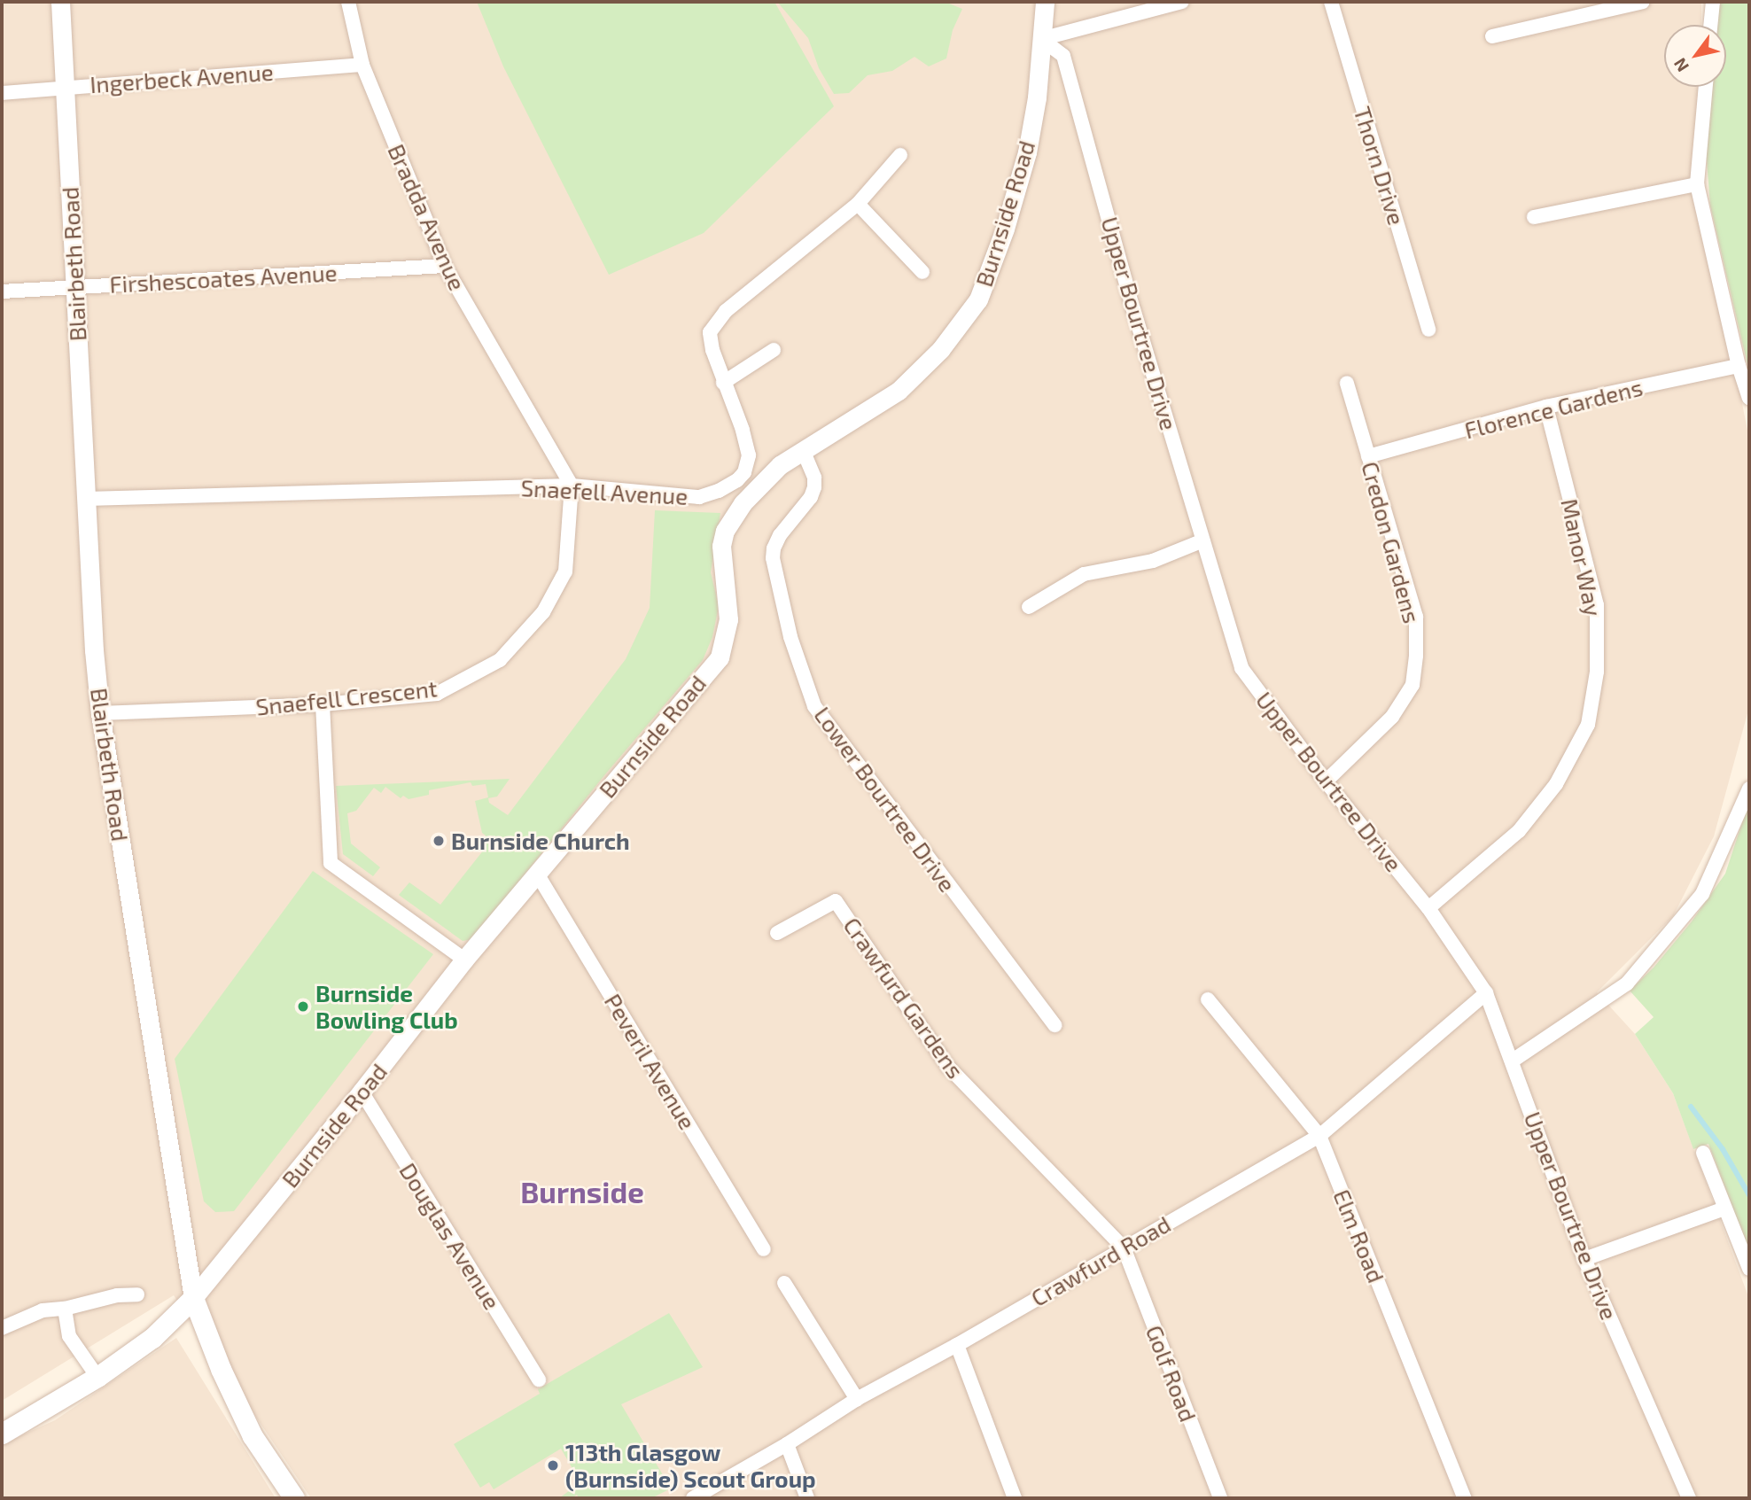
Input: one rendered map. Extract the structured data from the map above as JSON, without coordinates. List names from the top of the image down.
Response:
{
  "streets": {
    "main road": ["Burnside Road", "Blairbeth Road"],
    "street": [
      "Ingerbeck Avenue",
      "Thorn Drive",
      "Bradda Avenue",
      "Firshescoates Avenue",
      "Upper Bourtree Drive",
      "Florence Gardens",
      "Snaefell Avenue",
      "Credon Gardens",
      "Manor Way",
      "Snaefell Crescent",
      "Lower Bourtree Drive",
      "Crawfurd Gardens",
      "Peveril Avenue",
      "Douglas Avenue",
      "Elm Road",
      "Crawfurd Road",
      "Golf Road"
    ]
  },
  "crossings": [
    ["Ingerbeck Avenue", "Bradda Avenue"],
    ["Ingerbeck Avenue", "Blairbeth Road"],
    ["Burnside Road", "Blairbeth Road"],
    ["Burnside Road", "Upper Bourtree Drive"],
    ["Burnside Road", "Lower Bourtree Drive"],
    ["Burnside Road", "Peveril Avenue"],
    ["Burnside Road", "Douglas Avenue"],
    ["Bradda Avenue", "Firshescoates Avenue"],
    ["Bradda Avenue", "Snaefell Avenue"],
    ["Bradda Avenue", "Snaefell Crescent"],
    ["Blairbeth Road", "Firshescoates Avenue"],
    ["Blairbeth Road", "Snaefell Avenue"],
    ["Blairbeth Road", "Snaefell Crescent"],
    ["Upper Bourtree Drive", "Credon Gardens"],
    ["Upper Bourtree Drive", "Manor Way"],
    ["Upper Bourtree Drive", "Crawfurd Road"],
    ["Florence Gardens", "Credon Gardens"],
    ["Florence Gardens", "Manor Way"],
    ["Snaefell Avenue", "Snaefell Crescent"],
    ["Crawfurd Gardens", "Crawfurd Road"],
    ["Crawfurd Gardens", "Golf Road"],
    ["Elm Road", "Crawfurd Road"],
    ["Crawfurd Road", "Golf Road"]
  ],
  "districts": ["Burnside"],
  "places": ["Burnside Church", "Burnside Bowling Club", "113th Glasgow (Burnside) Scout Group"],
  "north": "bottom left"
}
